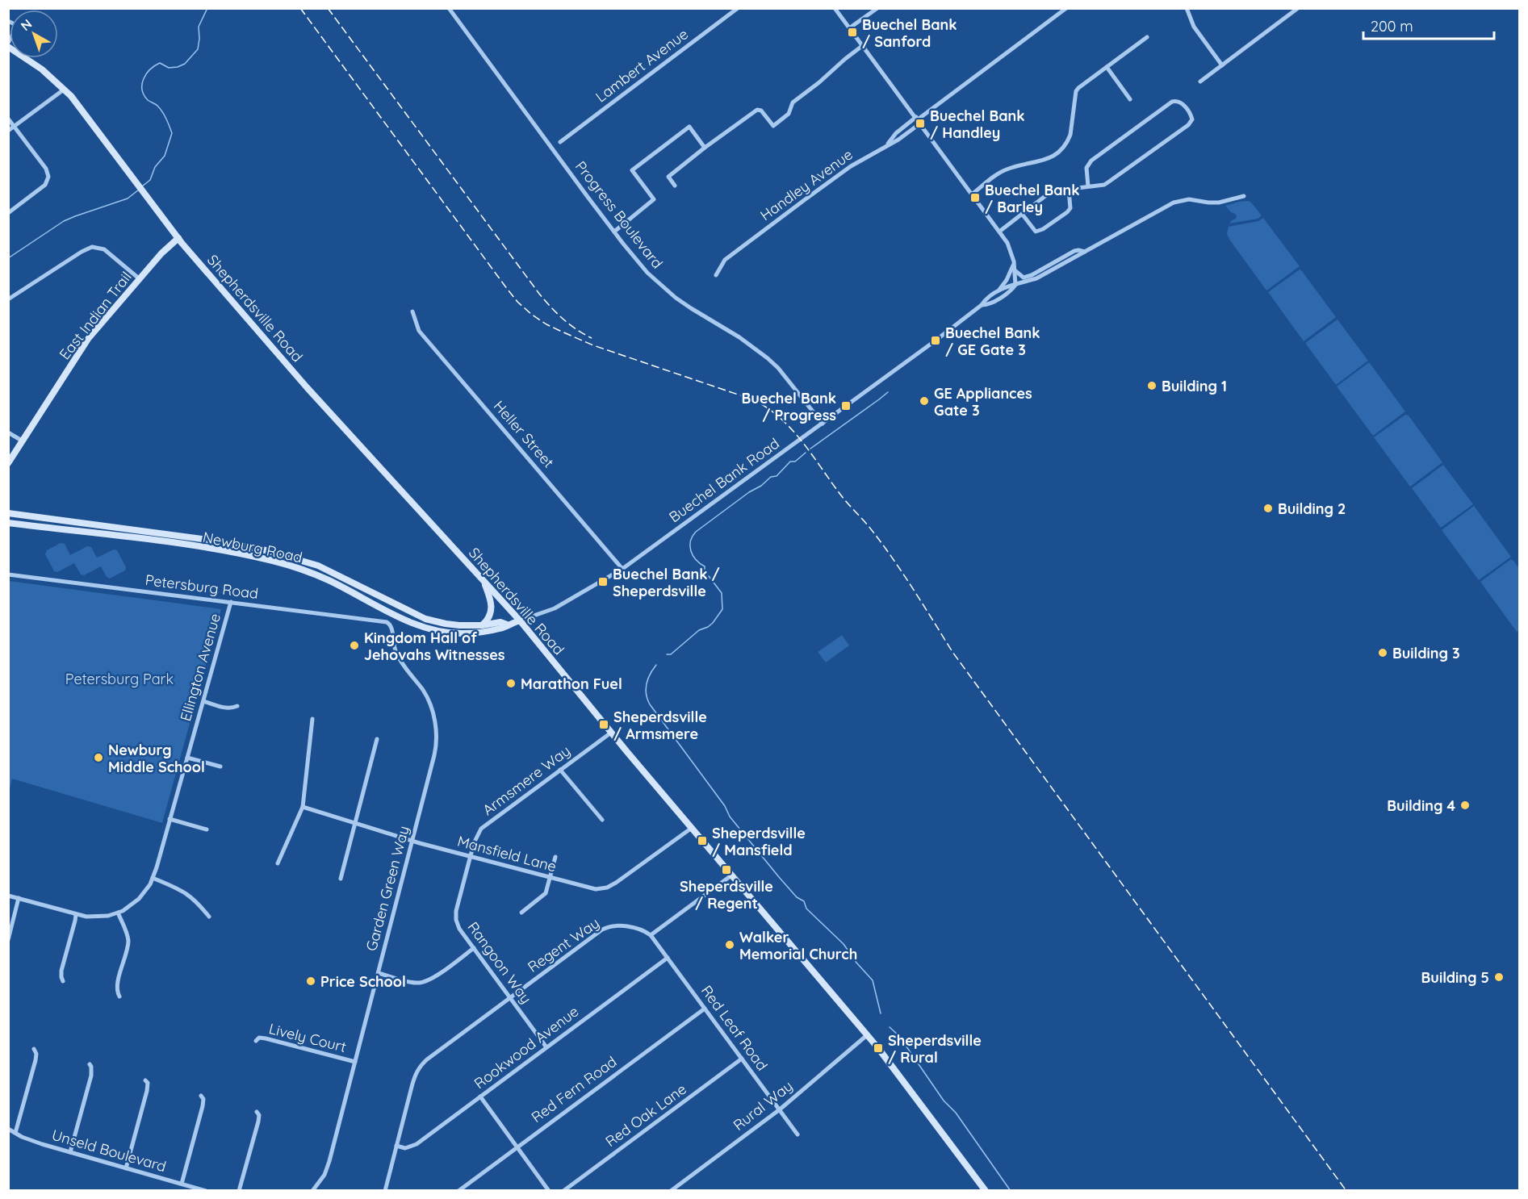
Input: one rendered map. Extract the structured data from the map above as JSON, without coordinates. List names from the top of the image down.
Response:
{
  "streets": {
    "main road": ["Shepherdsville Road", "East Indian Trail", "Newburg Road"],
    "street": [
      "Lambert Avenue",
      "Handley Avenue",
      "Progress Boulevard",
      "Heller Street",
      "Buechel Bank Road",
      "Petersburg Road",
      "Ellington Avenue",
      "Armsmere Way",
      "Mansfield Lane",
      "Garden Green Way",
      "Regent Way",
      "Rangoon Way",
      "Red Leaf Road",
      "Lively Court",
      "Rookwood Avenue",
      "Red Fern Road",
      "Rural Way",
      "Red Oak Lane",
      "Unseld Boulevard"
    ]
  },
  "crossings": [
    ["Progress Boulevard", "Buechel Bank Road"],
    ["Shepherdsville Road", "East Indian Trail"],
    ["Shepherdsville Road", "Buechel Bank Road"],
    ["Shepherdsville Road", "Newburg Road"],
    ["Shepherdsville Road", "Armsmere Way"],
    ["Shepherdsville Road", "Mansfield Lane"],
    ["Shepherdsville Road", "Rural Way"],
    ["Heller Street", "Buechel Bank Road"],
    ["Buechel Bank Road", "Newburg Road"],
    ["Petersburg Road", "Ellington Avenue"],
    ["Petersburg Road", "Garden Green Way"],
    ["Armsmere Way", "Mansfield Lane"],
    ["Armsmere Way", "Rangoon Way"],
    ["Mansfield Lane", "Garden Green Way"],
    ["Mansfield Lane", "Rangoon Way"],
    ["Garden Green Way", "Lively Court"],
    ["Regent Way", "Rangoon Way"],
    ["Regent Way", "Red Leaf Road"],
    ["Regent Way", "Rookwood Avenue"],
    ["Rangoon Way", "Rookwood Avenue"],
    ["Red Leaf Road", "Rookwood Avenue"],
    ["Red Leaf Road", "Red Fern Road"],
    ["Red Leaf Road", "Rural Way"],
    ["Red Leaf Road", "Red Oak Lane"]
  ],
  "parks": ["Petersburg Park"],
  "places": {
    "transit": [
      "Buechel Bank / Sanford",
      "Buechel Bank / Handley",
      "Buechel Bank / Barley",
      "Buechel Bank / GE Gate 3",
      "Buechel Bank / Progress",
      "Buechel Bank / Sheperdsville",
      "Sheperdsville / Armsmere",
      "Sheperdsville / Mansfield",
      "Sheperdsville / Regent",
      "Sheperdsville / Rural"
    ],
    "other": [
      "Building 1",
      "GE Appliances Gate 3",
      "Building 2",
      "Kingdom Hall of Jehovahs Witnesses",
      "Building 3",
      "Marathon Fuel",
      "Newburg Middle School",
      "Building 4",
      "Walker Memorial Church",
      "Building 5",
      "Price School"
    ]
  },
  "scale_bar": "200 m",
  "north": "top left"
}
